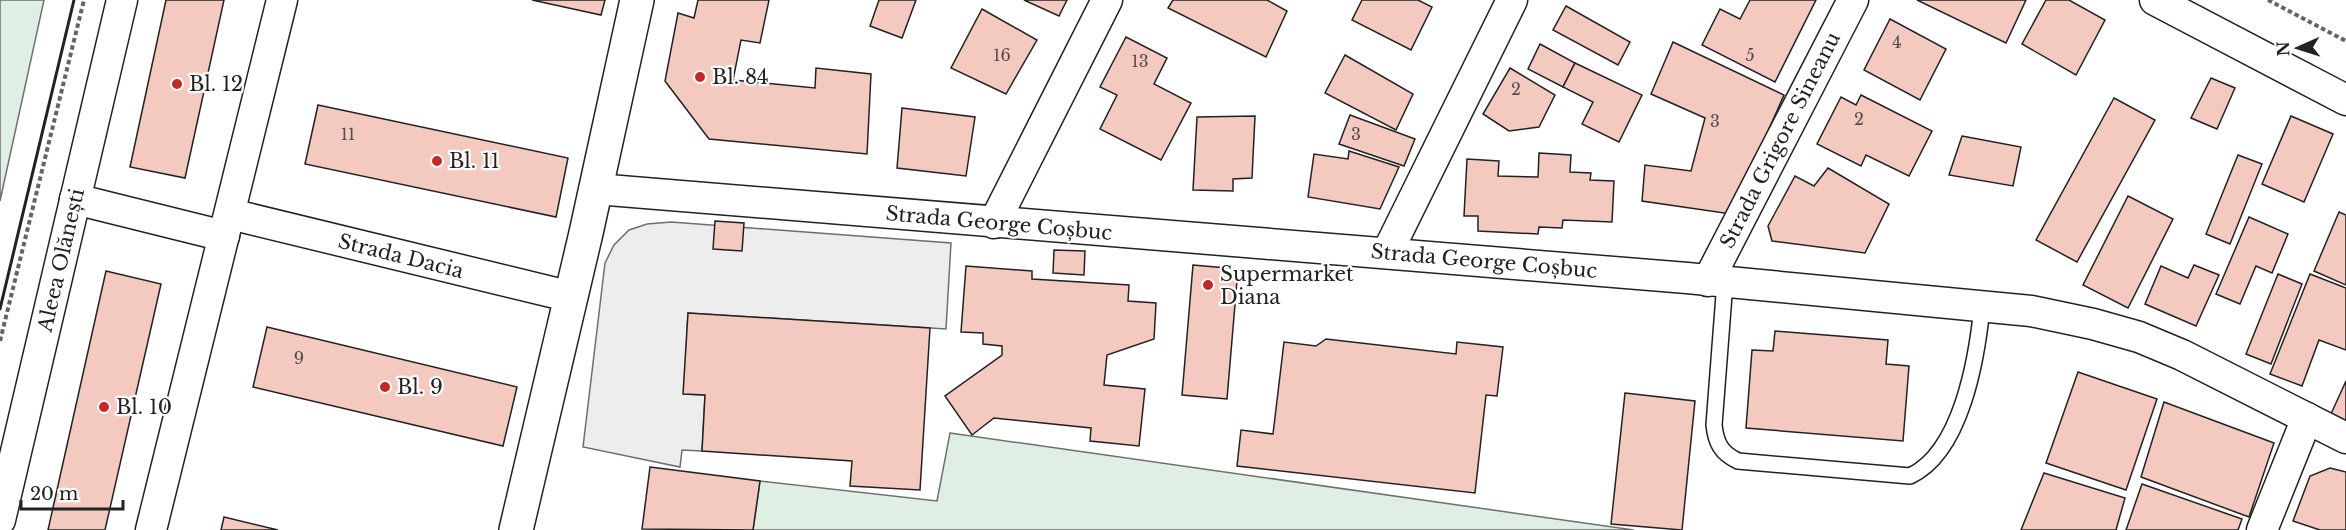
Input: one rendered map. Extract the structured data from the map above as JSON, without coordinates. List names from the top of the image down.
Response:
{
  "streets": {
    "street": [
      "Strada Grigore Sineanu",
      "Strada George Coșbuc",
      "Strada Dacia",
      "Aleea Olănești"
    ]
  },
  "crossings": [
    ["Strada Grigore Sineanu", "Strada George Coșbuc"],
    ["Strada Dacia", "Aleea Olănești"]
  ],
  "places": [
    "Bl. 84",
    "Bl. 12",
    "Bl. 11",
    "Supermarket Diana",
    "Bl. 9",
    "Bl. 10"
  ],
  "house_numbers": [
    "4",
    "16",
    "5",
    "13",
    "2",
    "2",
    "3",
    "11",
    "3",
    "9"
  ],
  "scale_bar": "20 m",
  "north": "left"
}
